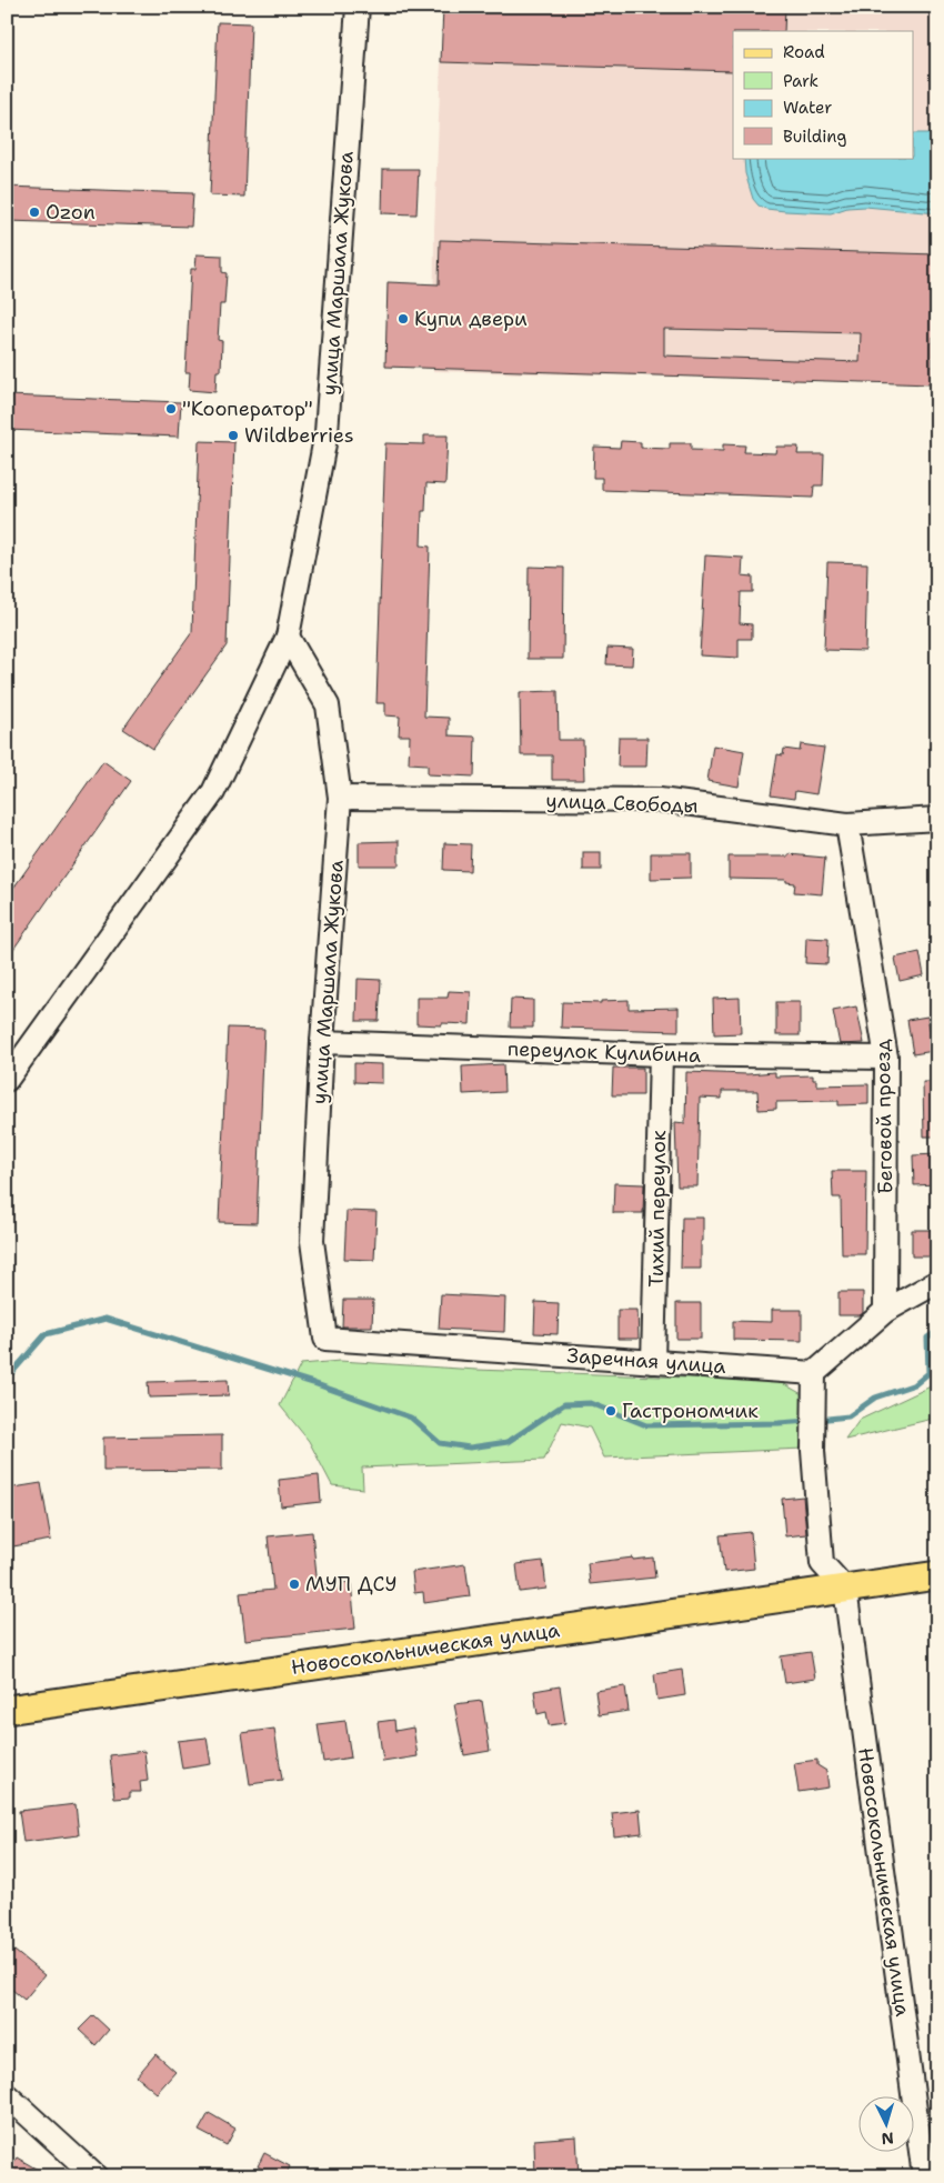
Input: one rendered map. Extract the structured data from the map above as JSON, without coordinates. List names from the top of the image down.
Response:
{
  "streets": {
    "main road": ["Новосокольническая улица"],
    "street": [
      "улица Маршала Жукова",
      "улица Свободы",
      "переулок Кулибина",
      "Беговой проезд",
      "Тихий переулок",
      "Заречная улица"
    ]
  },
  "crossings": [
    ["улица Маршала Жукова", "улица Свободы"],
    ["улица Маршала Жукова", "переулок Кулибина"],
    ["улица Маршала Жукова", "Заречная улица"],
    ["улица Свободы", "Беговой проезд"],
    ["переулок Кулибина", "Беговой проезд"],
    ["переулок Кулибина", "Тихий переулок"],
    ["Тихий переулок", "Заречная улица"]
  ],
  "places": [
    "Ozon",
    "Купи двери",
    "\"Кооператор\"",
    "Wildberries",
    "Гастрономчик",
    "МУП ДСУ"
  ],
  "legend": [
    "Road",
    "Park",
    "Water",
    "Building"
  ],
  "north": "bottom"
}
